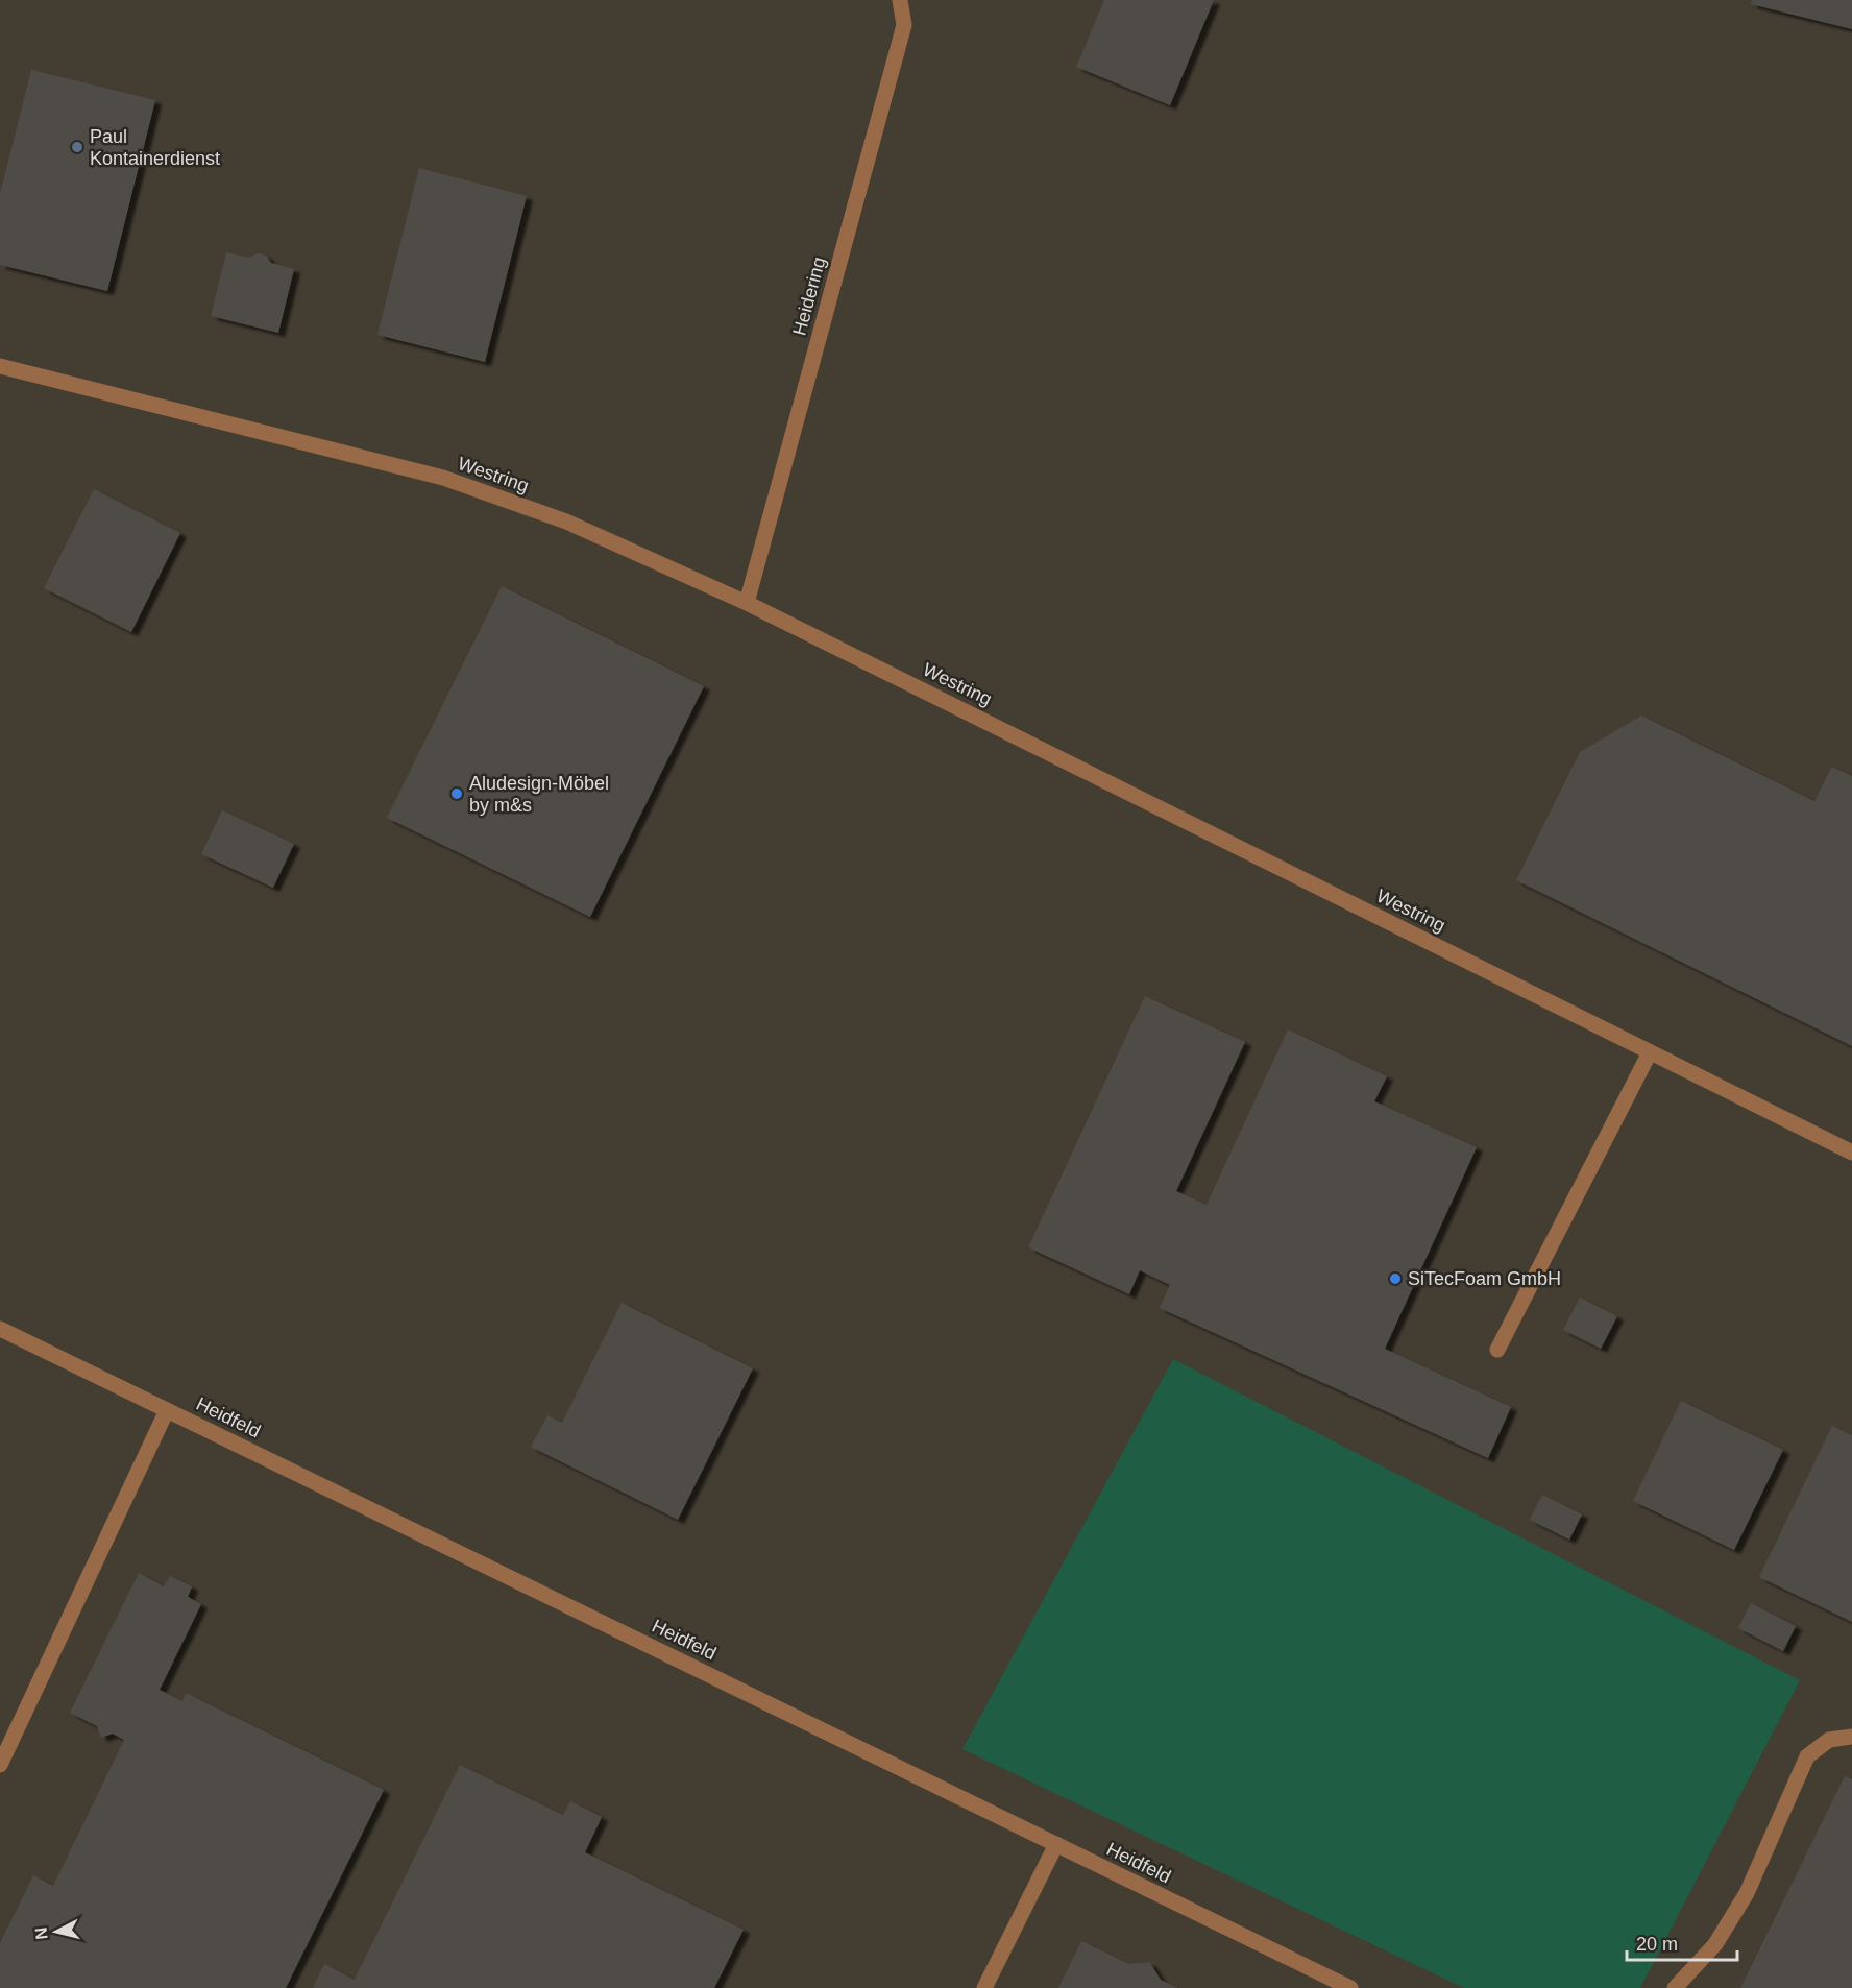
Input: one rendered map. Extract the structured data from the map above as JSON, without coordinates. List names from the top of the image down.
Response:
{
  "streets": {
    "street": ["Heidering", "Westring", "Heidfeld"]
  },
  "crossings": [
    ["Heidering", "Westring"]
  ],
  "places": ["Paul Kontainerdienst", "Aludesign-Möbel by m&s", "SiTecFoam GmbH"],
  "scale_bar": "20 m",
  "north": "left"
}
